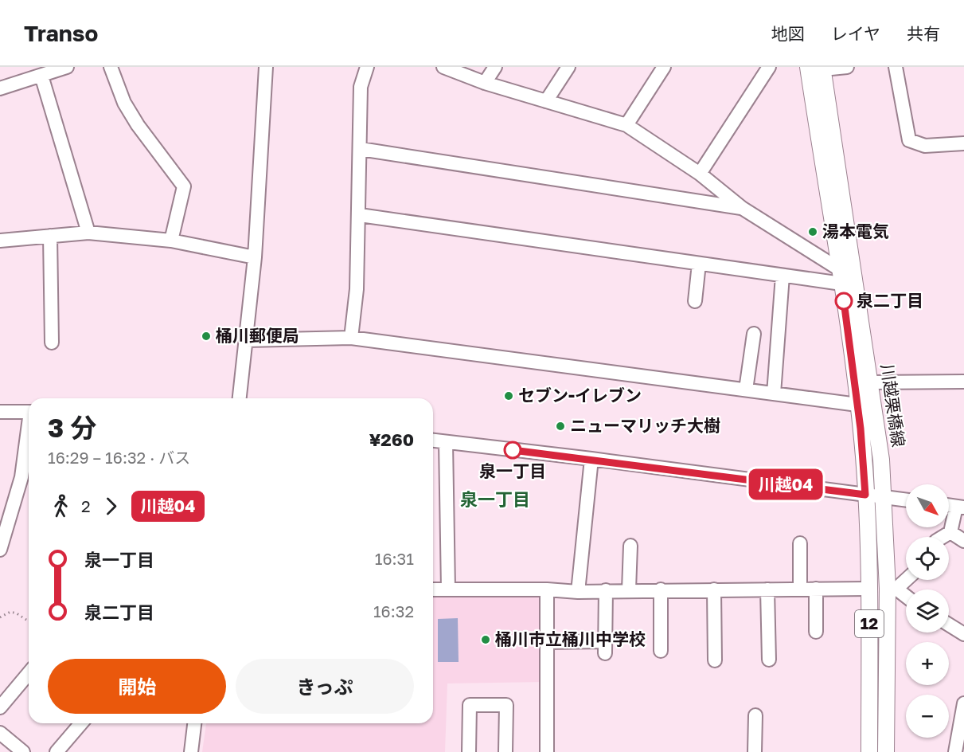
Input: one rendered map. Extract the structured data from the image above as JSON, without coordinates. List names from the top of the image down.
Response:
{
  "streets": {
    "main road": ["川越栗橋線", "12"]
  },
  "districts": ["泉一丁目"],
  "places": [
    "湯本電気",
    "泉二丁目",
    "桶川郵便局",
    "セブン-イレブン",
    "ニューマリッチ大樹",
    "泉一丁目",
    "桶川市立桶川中学校"
  ],
  "lines": ["bus line 川越04"],
  "north": "bottom right",
  "page": {
    "header": "Transo",
    "nav": ["地図", "レイヤ", "共有"],
    "on_map": "川越04",
    "heading": ["3 分", "16:29 – 16:32 · バス", "¥260"],
    "legs": ["2", "川越04"],
    "map_buttons": ["+", "−"],
    "list": [
      {
        "name": "泉一丁目",
        "value": "16:31"
      },
      {
        "name": "泉二丁目",
        "value": "16:32"
      }
    ],
    "buttons": ["開始", "きっぷ"]
  }
}
